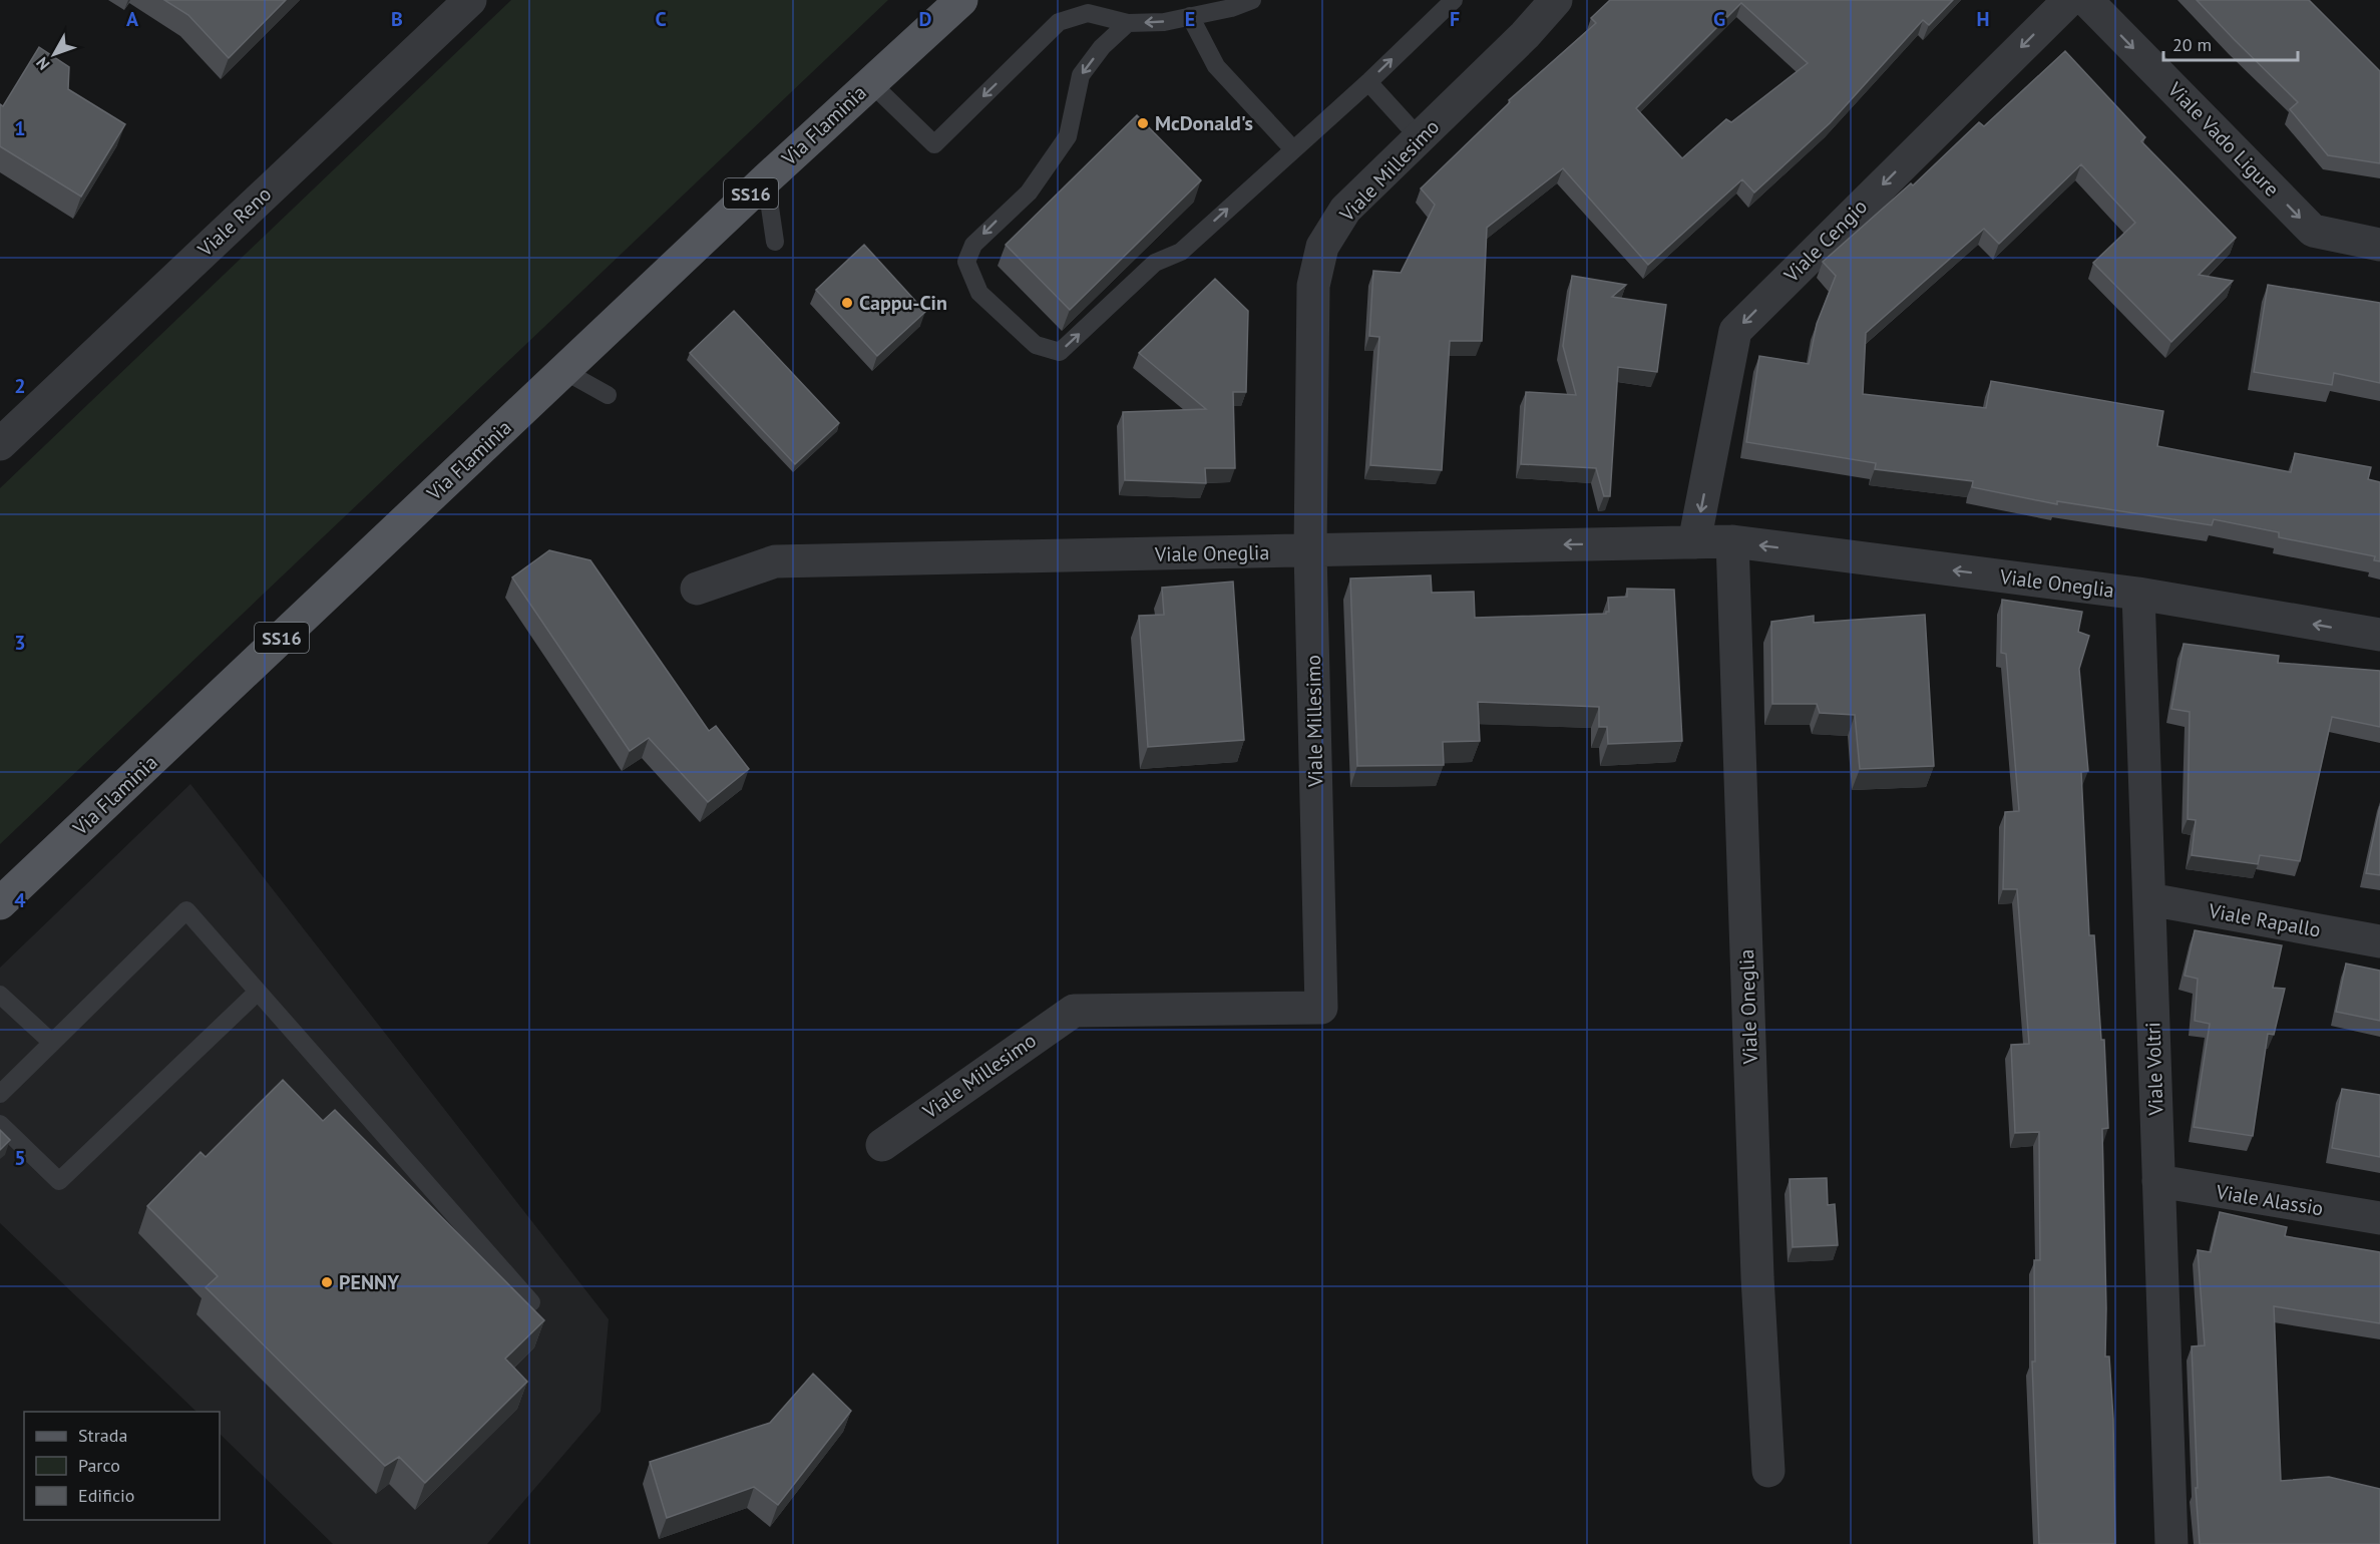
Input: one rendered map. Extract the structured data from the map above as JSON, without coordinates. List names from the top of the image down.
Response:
{
  "streets": {
    "main road": ["Via Flaminia", "SS16"],
    "street": [
      "Viale Vado Ligure",
      "Viale Millesimo",
      "Viale Reno",
      "Viale Cengio",
      "Viale Oneglia",
      "Viale Rapallo",
      "Viale Voltri",
      "Viale Alassio"
    ]
  },
  "crossings": [
    ["Viale Millesimo", "Viale Oneglia"],
    ["Viale Cengio", "Viale Oneglia"],
    ["Viale Oneglia", "Viale Voltri"],
    ["Viale Rapallo", "Viale Voltri"],
    ["Viale Voltri", "Viale Alassio"]
  ],
  "one_way": ["Viale Vado Ligure", "Viale Cengio", "Viale Oneglia"],
  "places": ["McDonald's", "Cappu-Cin", "PENNY"],
  "legend": ["Strada", "Parco", "Edificio"],
  "scale_bar": "20 m",
  "north": "bottom left",
  "grid": {
    "columns": [
      "A",
      "B",
      "C",
      "D",
      "E",
      "F",
      "G",
      "H"
    ],
    "rows": [
      "1",
      "2",
      "3",
      "4",
      "5"
    ]
  }
}
